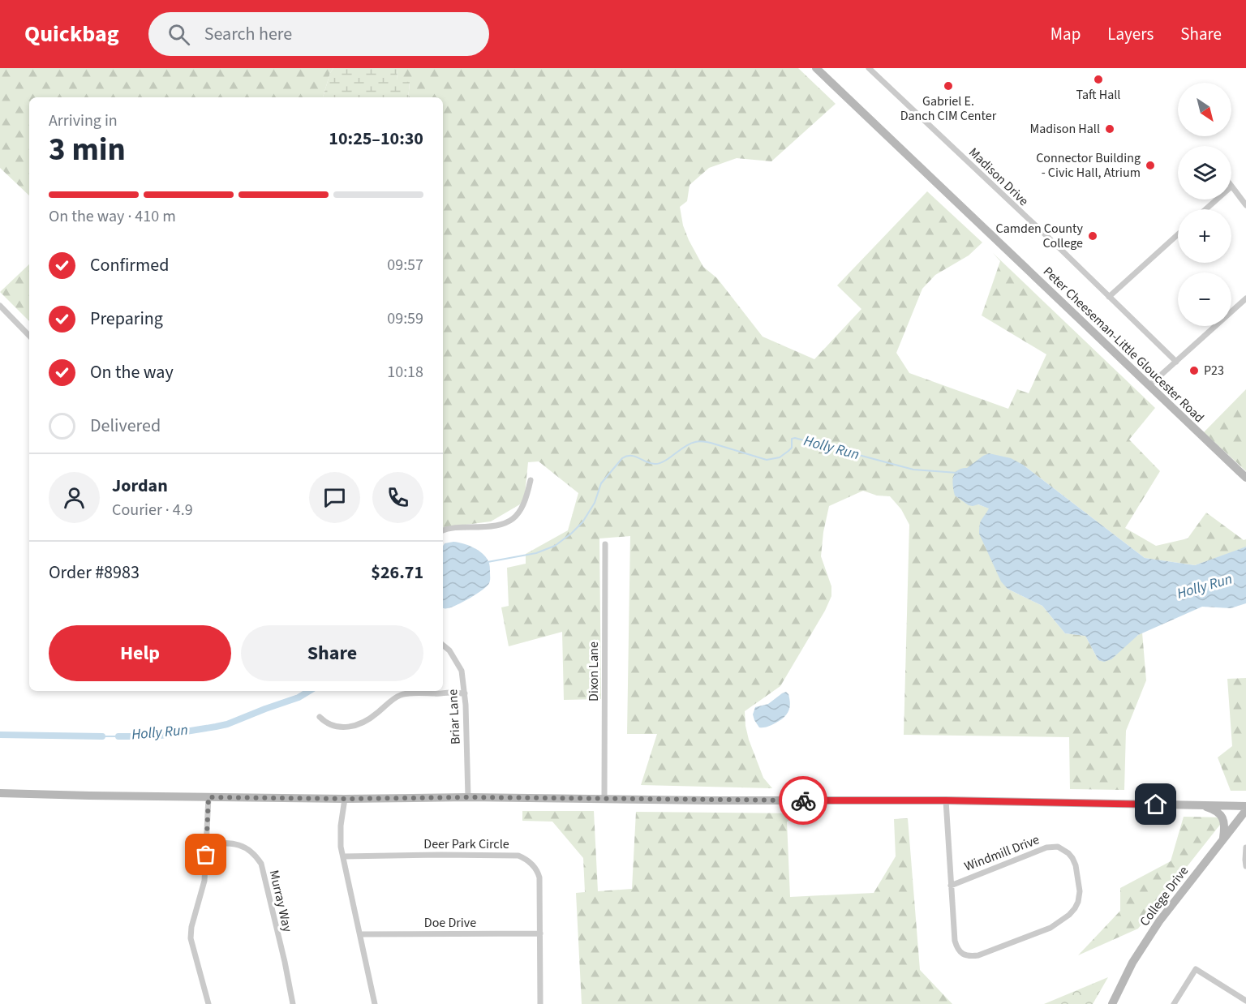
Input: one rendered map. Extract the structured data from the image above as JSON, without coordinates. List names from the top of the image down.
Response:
{
  "streets": {
    "main road": ["Peter Cheeseman-Little Gloucester Road", "College Drive"],
    "street": [
      "Madison Drive",
      "Dixon Lane",
      "Briar Lane",
      "Deer Park Circle",
      "Windmill Drive",
      "Murray Way",
      "Doe Drive"
    ]
  },
  "crossings": [
    ["Deer Park Circle", "Doe Drive"]
  ],
  "water": ["Holly Run"],
  "places": [
    "Taft Hall",
    "Gabriel E. Danch CIM Center",
    "Madison Hall",
    "Connector Building - Civic Hall, Atrium",
    "Camden County College",
    "P23"
  ],
  "north": "bottom right",
  "page": {
    "header": "Quickbag",
    "search": "Search here",
    "nav": ["Map", "Layers", "Share"],
    "map_buttons": ["+", "−"],
    "heading": ["3 min", "Arriving in", "10:25–10:30"],
    "panel": [
      "Jordan",
      "Courier · 4.9",
      "Order #8983",
      "$26.71"
    ],
    "bar": "On the way · 410 m",
    "list": [
      ["Confirmed", "09:57"],
      ["Preparing", "09:59"],
      ["On the way", "10:18"],
      "Delivered"
    ],
    "buttons": ["Help", "Share"]
  }
}
